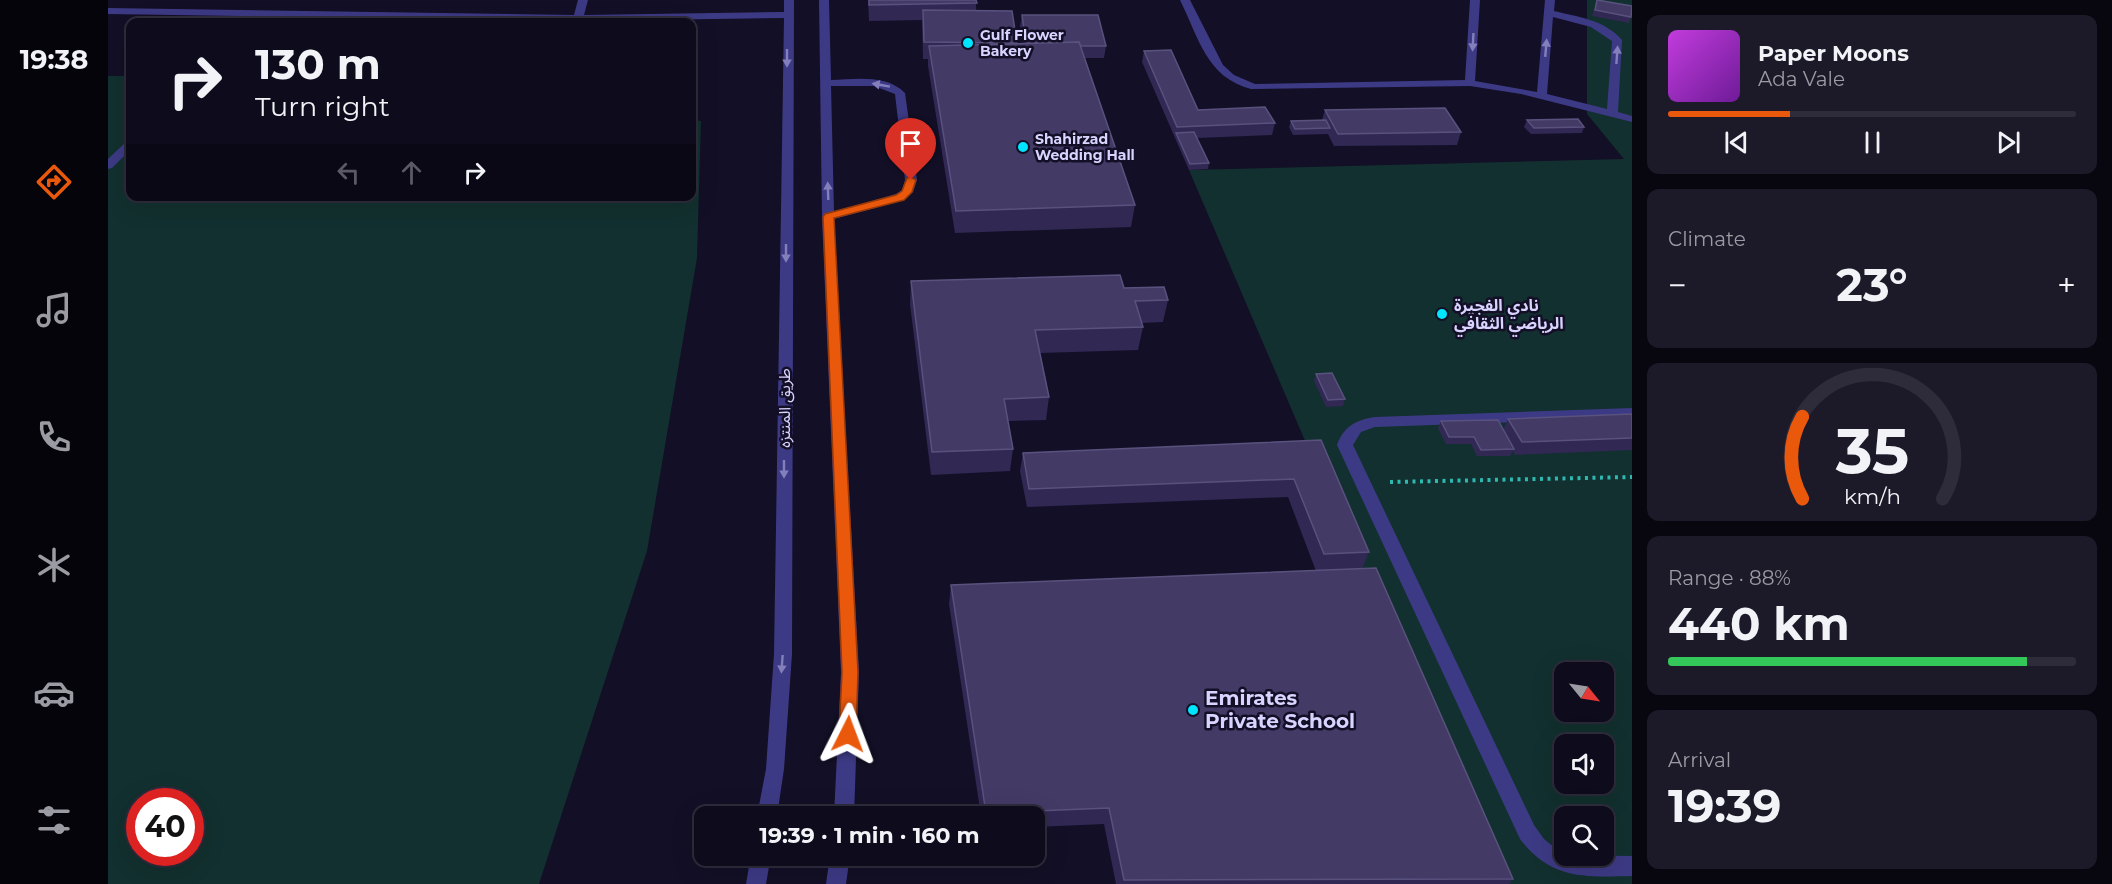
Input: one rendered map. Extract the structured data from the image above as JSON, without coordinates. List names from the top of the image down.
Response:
{
  "streets": {
    "street": ["طريق المنتزه"]
  },
  "places": [
    "Gulf Flower Bakery",
    "Shahirzad Wedding Hall",
    "نادي الفجيرة الرياضي الثقافي",
    "Emirates Private School"
  ],
  "north": "bottom right",
  "page": {
    "tabs": "19:38",
    "turn": ["130 m", "Turn right"],
    "song": ["Paper Moons", "Ada Vale"],
    "tile": [
      "Climate",
      ["Range · 88%", "440 km"],
      ["Arrival", "19:39"]
    ],
    "heat": ["−", "23°", "+"],
    "limit": "40",
    "trip": "19:39 · 1 min · 160 m",
    "gauge": ["35", "km/h"]
  }
}
